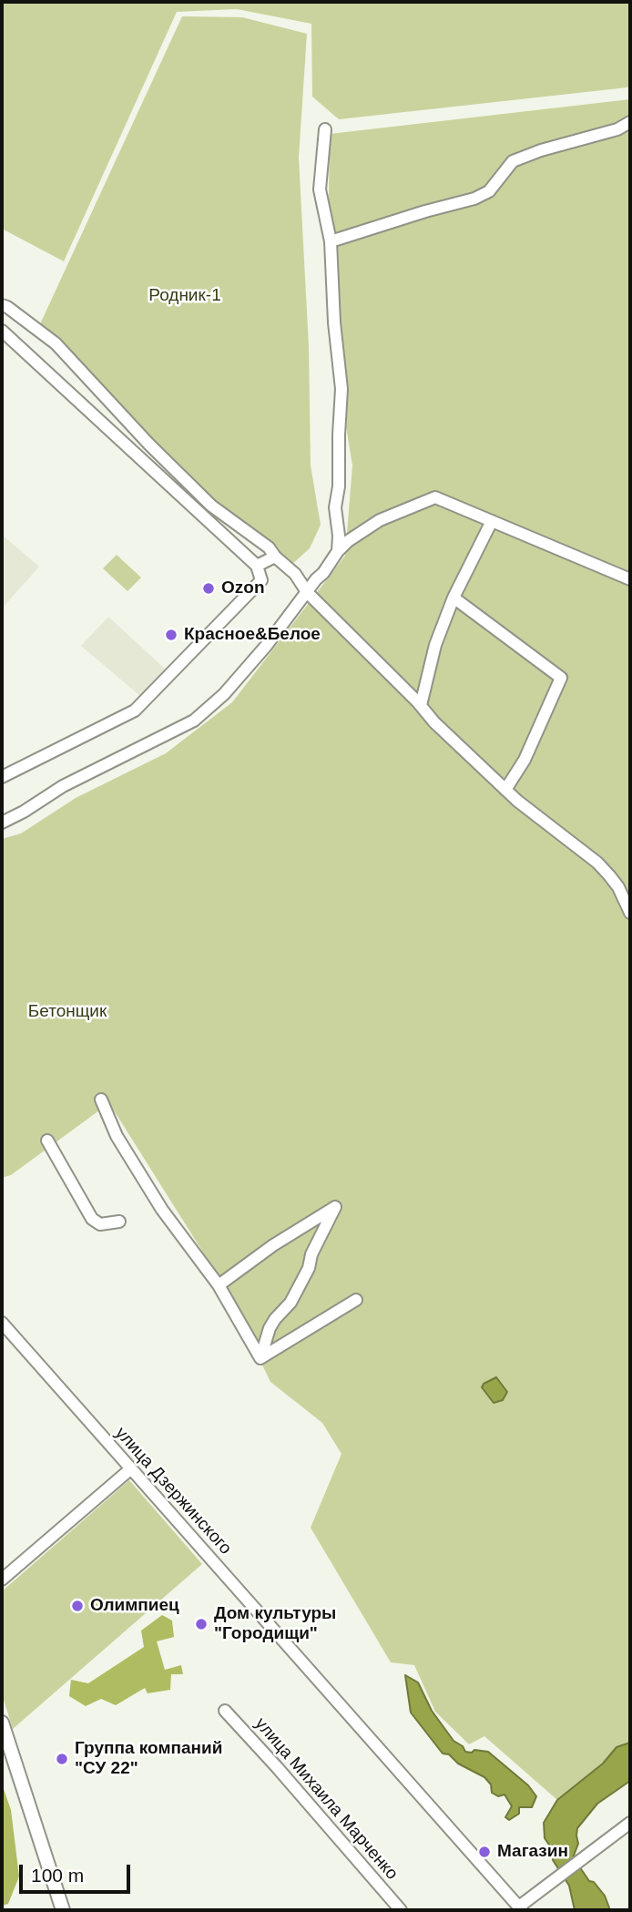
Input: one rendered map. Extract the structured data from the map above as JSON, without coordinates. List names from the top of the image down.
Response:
{
  "streets": {
    "street": ["улица Дзержинского", "улица Михаила Марченко"]
  },
  "parks": ["Родник-1", "Бетонщик"],
  "places": [
    "Ozon",
    "Красное&Белое",
    "Олимпиец",
    "Дом культуры \"Городищи\"",
    "Группа компаний \"СУ 22\"",
    "Магазин"
  ],
  "scale_bar": "100 m"
}
